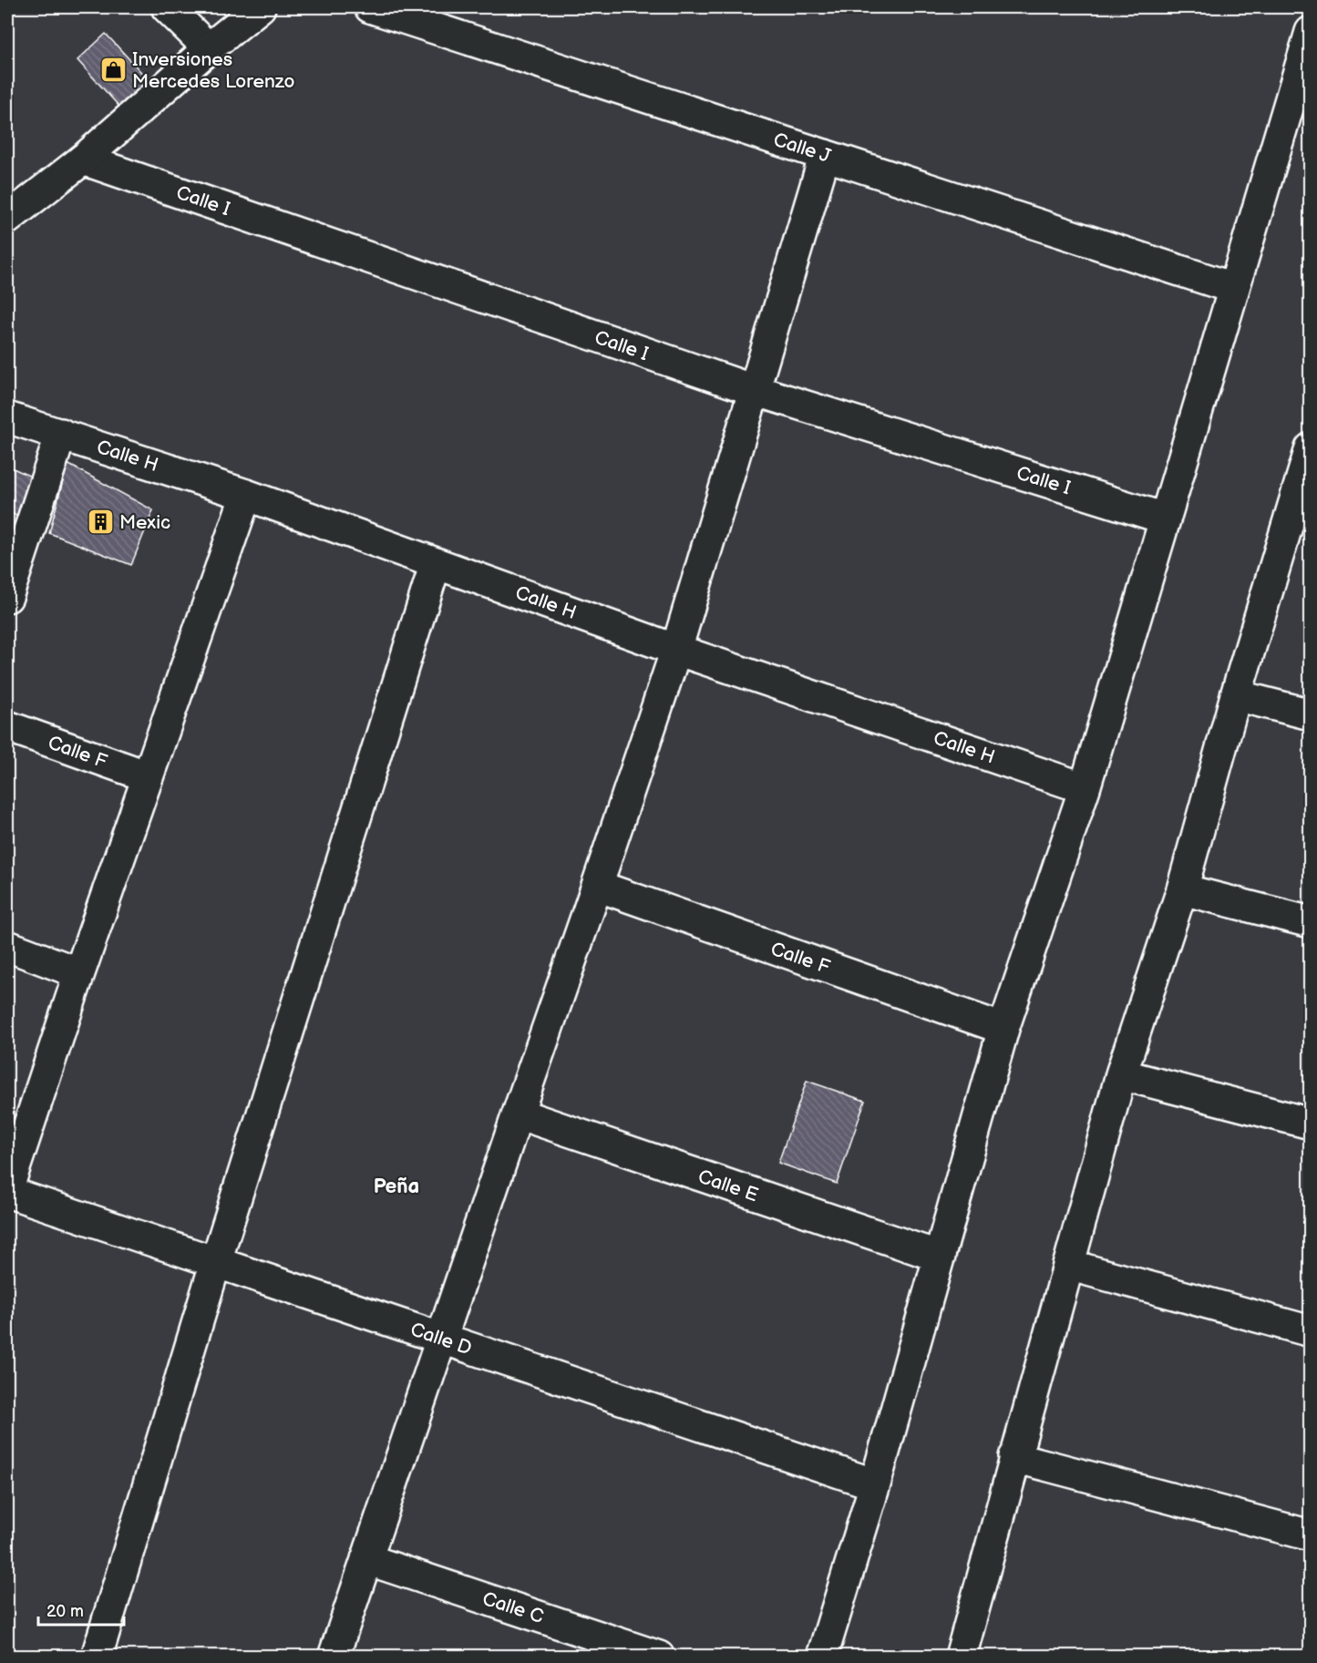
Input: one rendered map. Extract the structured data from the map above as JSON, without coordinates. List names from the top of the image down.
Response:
{
  "streets": {
    "street": [
      "Calle J",
      "Calle I",
      "Calle H",
      "Calle F",
      "Calle E",
      "Calle D",
      "Calle C"
    ]
  },
  "districts": ["Peña"],
  "places": {
    "shop": ["Inversiones Mercedes Lorenzo"],
    "building": ["Mexic"]
  },
  "scale_bar": "20 m"
}
